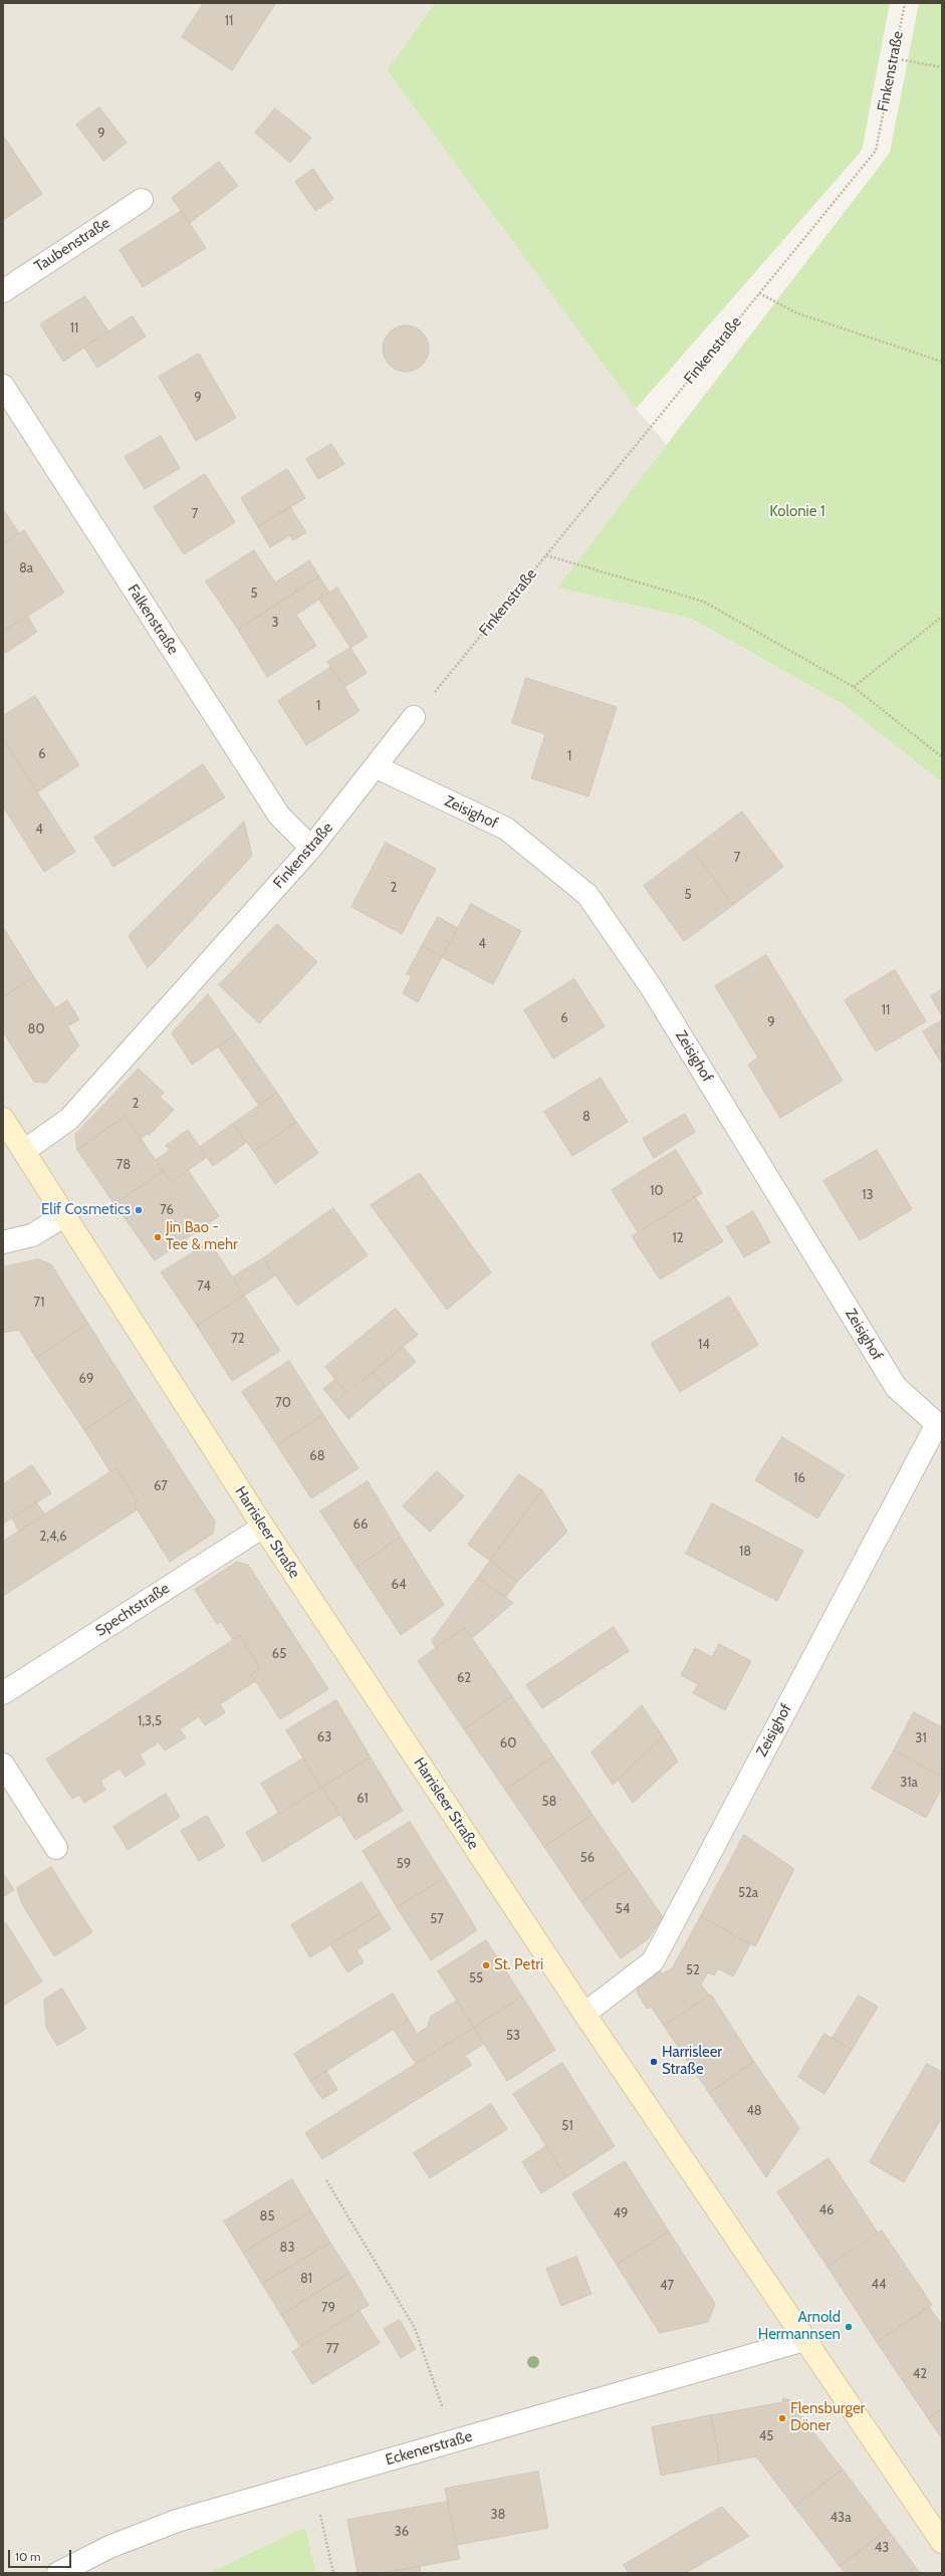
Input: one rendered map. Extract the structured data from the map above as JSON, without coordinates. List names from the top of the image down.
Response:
{
  "streets": {
    "main road": ["Harrisleer Straße"],
    "street": [
      "Finkenstraße",
      "Taubenstraße",
      "Falkenstraße",
      "Zeisighof",
      "Spechtstraße",
      "Eckenerstraße"
    ]
  },
  "crossings": [
    ["Finkenstraße", "Falkenstraße"],
    ["Finkenstraße", "Zeisighof"],
    ["Finkenstraße", "Harrisleer Straße"],
    ["Zeisighof", "Harrisleer Straße"],
    ["Harrisleer Straße", "Spechtstraße"],
    ["Harrisleer Straße", "Eckenerstraße"]
  ],
  "parks": ["Kolonie 1"],
  "places": [
    "Elif Cosmetics",
    "Jin Bao - Tee & mehr",
    "St. Petri",
    "Harrisleer Straße",
    "Arnold Hermannsen",
    "Flensburger Döner"
  ],
  "house_numbers": [
    "11",
    "9",
    "11",
    "9",
    "7",
    "8a",
    "5",
    "3",
    "1",
    "6",
    "1",
    "4",
    "7",
    "2",
    "5",
    "4",
    "11",
    "6",
    "9",
    "80",
    "2",
    "8",
    "78",
    "10",
    "13",
    "76",
    "12",
    "74",
    "71",
    "72",
    "14",
    "69",
    "70",
    "68",
    "16",
    "67",
    "66",
    "2,4,6",
    "18",
    "64",
    "65",
    "62",
    "1,3,5",
    "63",
    "31",
    "60",
    "31a",
    "61",
    "58",
    "56",
    "59",
    "52a",
    "54",
    "57",
    "52",
    "55",
    "53",
    "48",
    "51",
    "46",
    "49",
    "85",
    "83",
    "81",
    "44",
    "47",
    "79",
    "77",
    "42",
    "45",
    "38",
    "43a",
    "36",
    "43"
  ],
  "scale_bar": "10 m"
}
